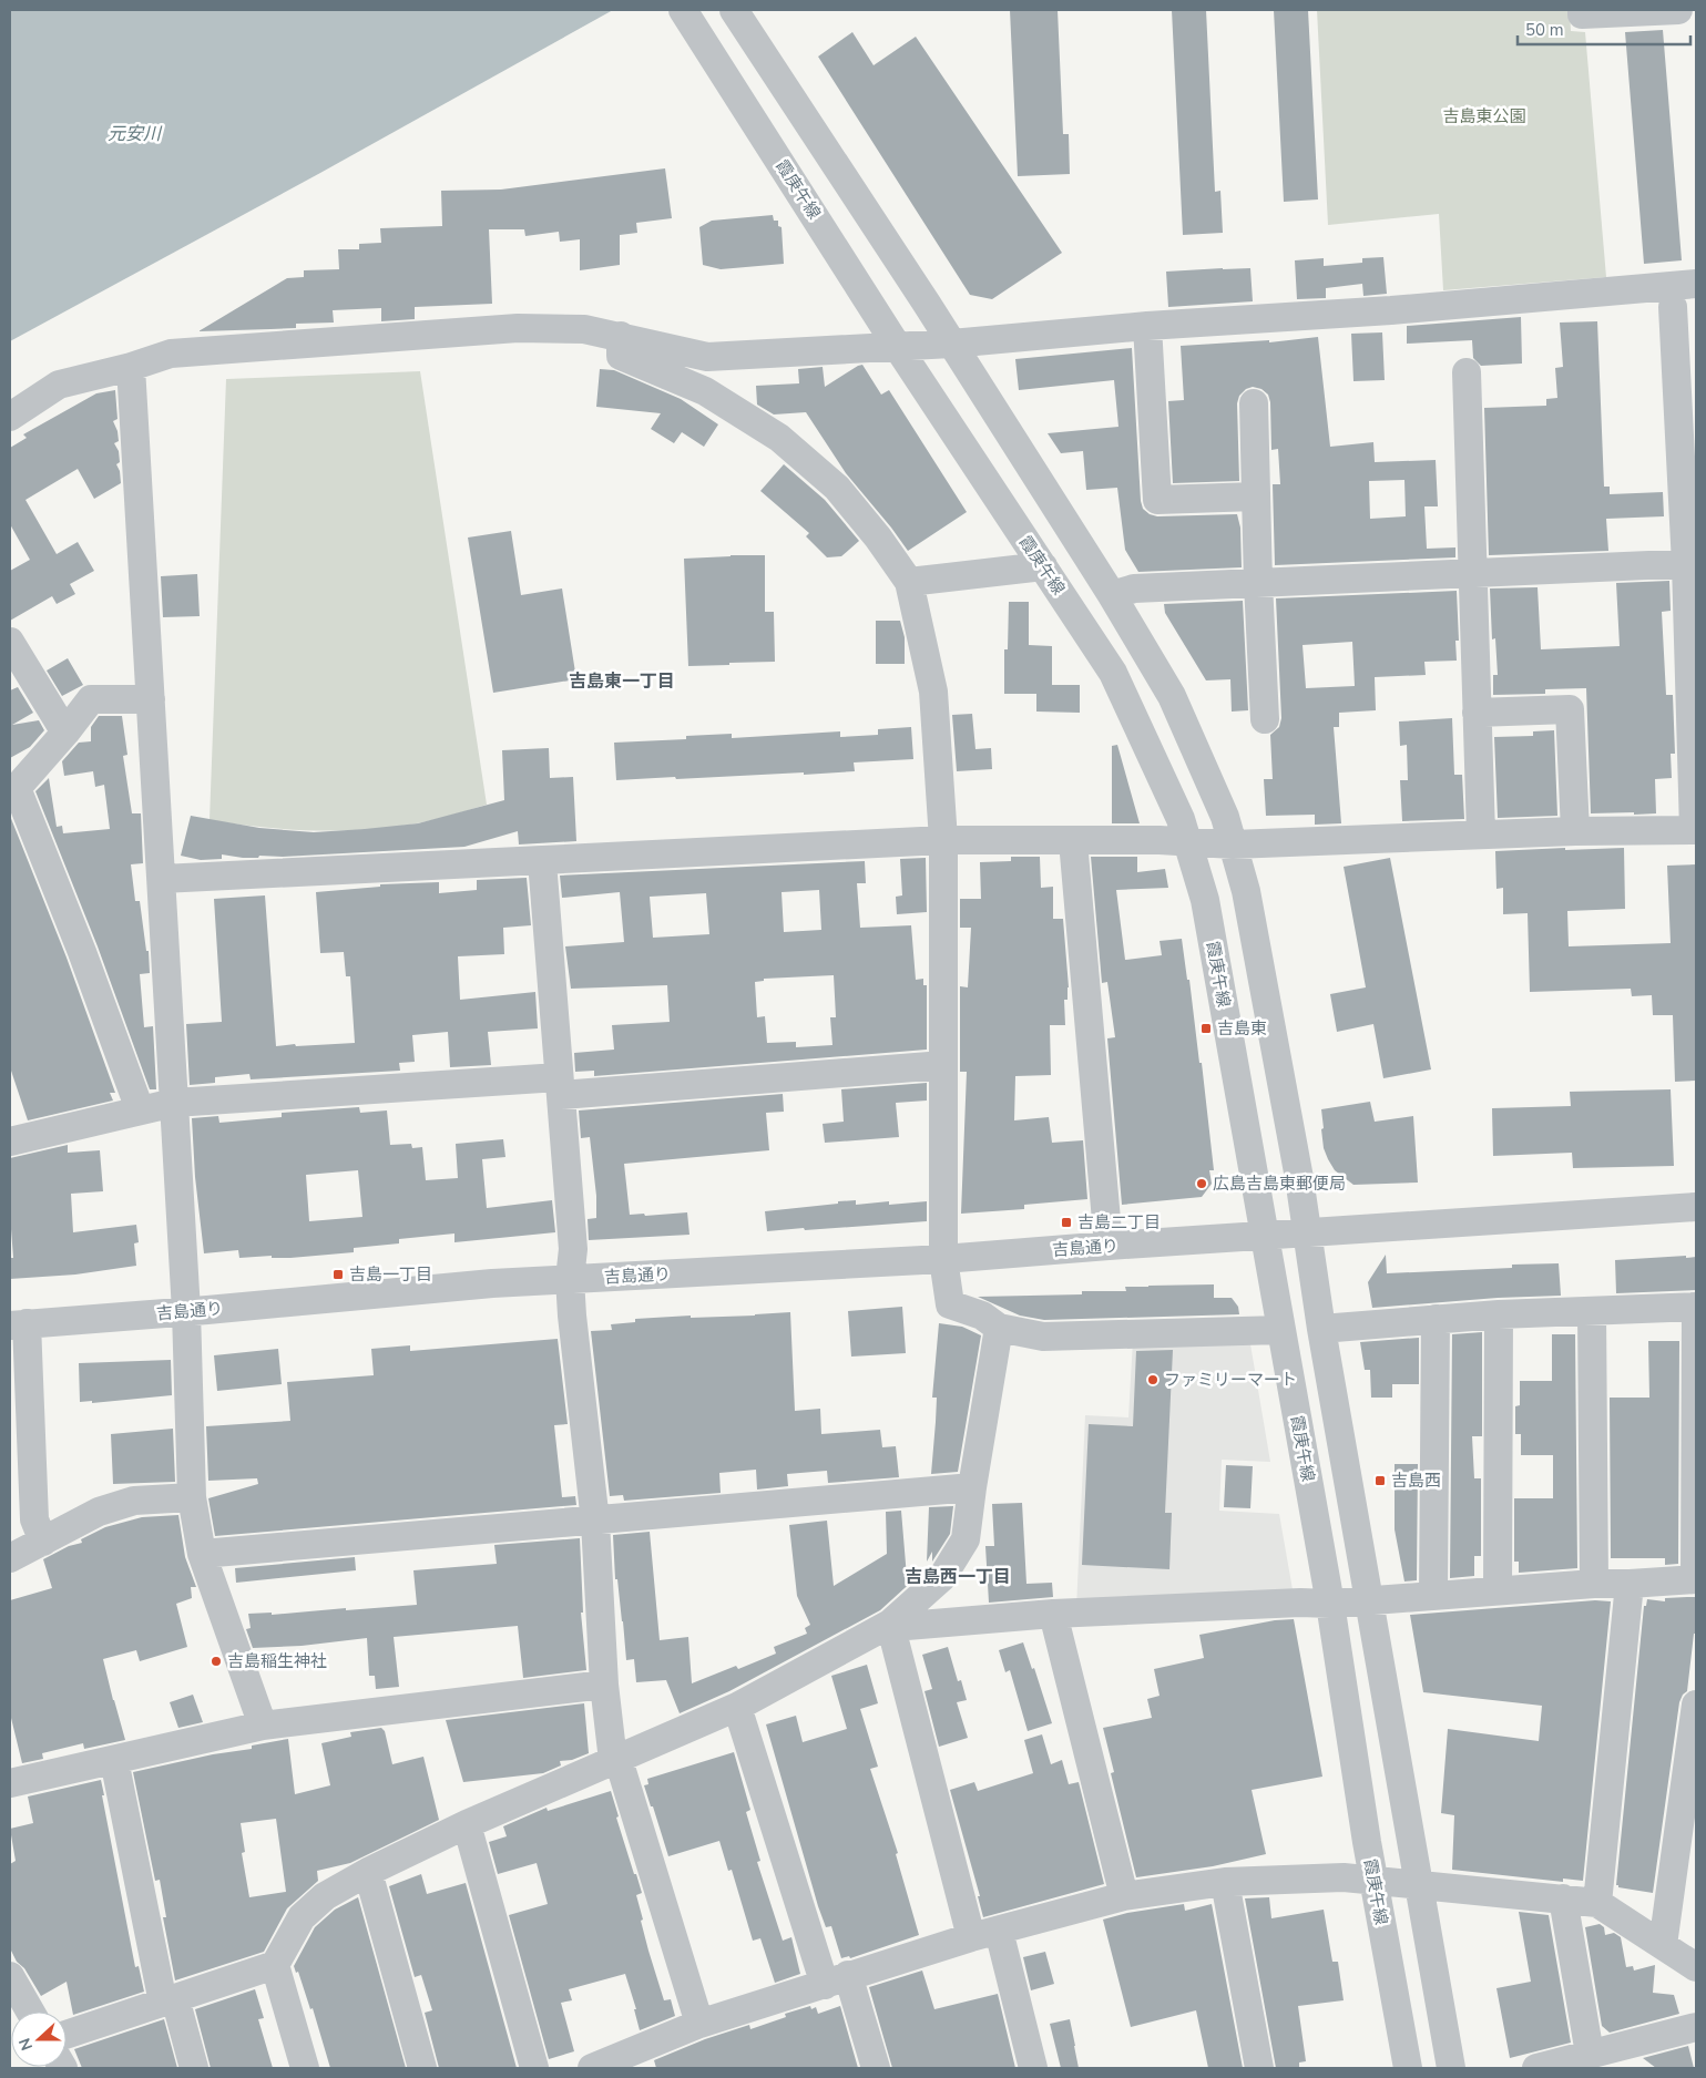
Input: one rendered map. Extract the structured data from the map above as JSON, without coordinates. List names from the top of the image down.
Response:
{
  "streets": {
    "street": ["霞庚午線", "吉島通り"]
  },
  "crossings": [
    ["霞庚午線", "吉島通り"]
  ],
  "districts": ["吉島東一丁目", "吉島西一丁目"],
  "water": ["元安川"],
  "parks": ["吉島東公園"],
  "places": {
    "transit": [
      "吉島東",
      "吉島二丁目",
      "吉島一丁目",
      "吉島西"
    ],
    "other": ["広島吉島東郵便局", "ファミリーマート", "吉島稲生神社"]
  },
  "scale_bar": "50 m",
  "north": "left"
}
